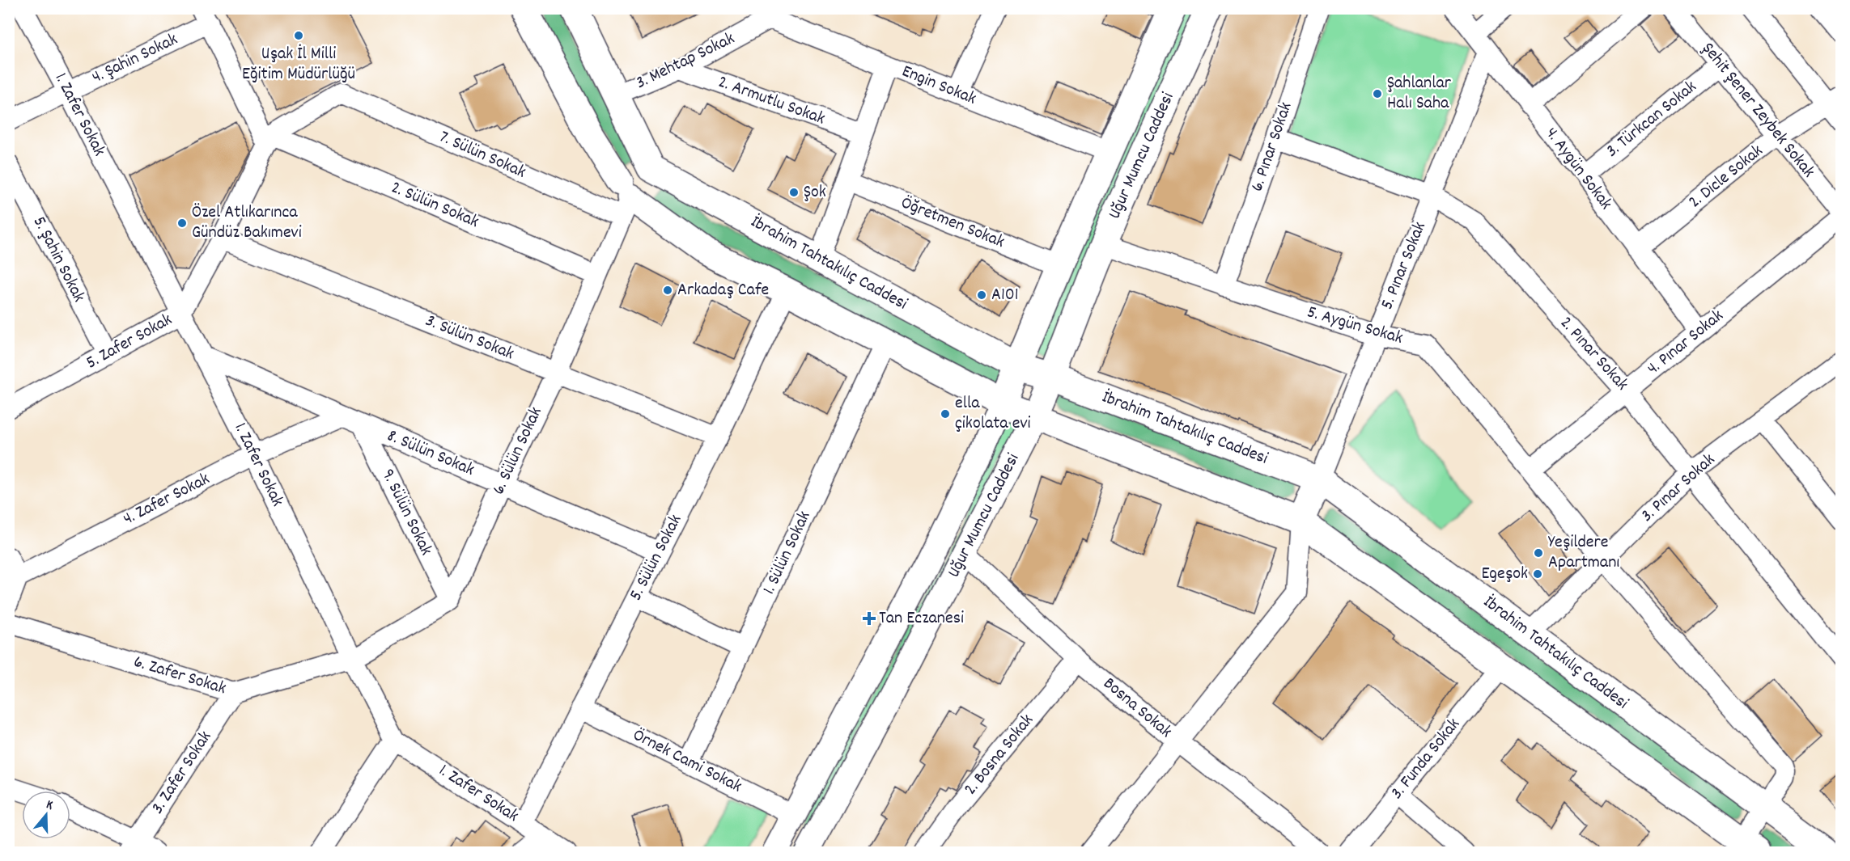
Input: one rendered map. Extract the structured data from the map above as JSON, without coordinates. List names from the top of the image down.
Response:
{
  "streets": {
    "main road": ["Uğur Mumcu Caddesi", "İbrahim Tahtakılıç Caddesi"],
    "street": [
      "4. Şahin Sokak",
      "3. Mehtap Sokak",
      "Engin Sokak",
      "2. Armutlu Sokak",
      "Şehit Şener Zeybek Sokak",
      "1. Zafer Sokak",
      "3. Türkcan Sokak",
      "6. Pınar Sokak",
      "7. Sülün Sokak",
      "4. Aygün Sokak",
      "2. Dicle Sokak",
      "2. Sülün Sokak",
      "Öğretmen Sokak",
      "5. Şahin Sokak",
      "5. Pınar Sokak",
      "5. Aygün Sokak",
      "3. Sülün Sokak",
      "5. Zafer Sokak",
      "4. Pınar Sokak",
      "2. Pınar Sokak",
      "6. Sülün Sokak",
      "8. Sülün Sokak",
      "3. Pınar Sokak",
      "4. Zafer Sokak",
      "9. Sülün Sokak",
      "1. Sülün Sokak",
      "5. Sülün Sokak",
      "6. Zafer Sokak",
      "Bosna Sokak",
      "2. Bosna Sokak",
      "3. Funda Sokak",
      "Örnek Cami Sokak",
      "3. Zafer Sokak"
    ]
  },
  "crossings": [
    ["4. Şahin Sokak", "1. Zafer Sokak"],
    ["3. Mehtap Sokak", "Engin Sokak"],
    ["3. Mehtap Sokak", "2. Armutlu Sokak"],
    ["Engin Sokak", "Uğur Mumcu Caddesi"],
    ["Şehit Şener Zeybek Sokak", "3. Türkcan Sokak"],
    ["Şehit Şener Zeybek Sokak", "2. Dicle Sokak"],
    ["Şehit Şener Zeybek Sokak", "4. Pınar Sokak"],
    ["1. Zafer Sokak", "5. Zafer Sokak"],
    ["1. Zafer Sokak", "8. Sülün Sokak"],
    ["1. Zafer Sokak", "4. Zafer Sokak"],
    ["1. Zafer Sokak", "5. Sülün Sokak"],
    ["1. Zafer Sokak", "6. Zafer Sokak"],
    ["3. Türkcan Sokak", "4. Aygün Sokak"],
    ["6. Pınar Sokak", "5. Aygün Sokak"],
    ["6. Pınar Sokak", "2. Pınar Sokak"],
    ["7. Sülün Sokak", "2. Sülün Sokak"],
    ["7. Sülün Sokak", "5. Zafer Sokak"],
    ["7. Sülün Sokak", "6. Sülün Sokak"],
    ["Uğur Mumcu Caddesi", "Öğretmen Sokak"],
    ["Uğur Mumcu Caddesi", "İbrahim Tahtakılıç Caddesi"],
    ["Uğur Mumcu Caddesi", "5. Aygün Sokak"],
    ["Uğur Mumcu Caddesi", "Bosna Sokak"],
    ["Uğur Mumcu Caddesi", "Örnek Cami Sokak"],
    ["4. Aygün Sokak", "2. Dicle Sokak"],
    ["4. Aygün Sokak", "5. Pınar Sokak"],
    ["4. Aygün Sokak", "4. Pınar Sokak"],
    ["2. Sülün Sokak", "5. Zafer Sokak"],
    ["2. Sülün Sokak", "6. Sülün Sokak"],
    ["5. Şahin Sokak", "5. Zafer Sokak"],
    ["İbrahim Tahtakılıç Caddesi", "5. Pınar Sokak"],
    ["İbrahim Tahtakılıç Caddesi", "5. Aygün Sokak"],
    ["İbrahim Tahtakılıç Caddesi", "3. Pınar Sokak"],
    ["5. Pınar Sokak", "5. Aygün Sokak"],
    ["5. Pınar Sokak", "2. Pınar Sokak"],
    ["5. Aygün Sokak", "4. Pınar Sokak"],
    ["5. Aygün Sokak", "3. Pınar Sokak"],
    ["3. Sülün Sokak", "5. Zafer Sokak"],
    ["3. Sülün Sokak", "6. Sülün Sokak"],
    ["3. Sülün Sokak", "5. Sülün Sokak"],
    ["4. Pınar Sokak", "2. Pınar Sokak"],
    ["2. Pınar Sokak", "3. Pınar Sokak"],
    ["6. Sülün Sokak", "8. Sülün Sokak"],
    ["6. Sülün Sokak", "9. Sülün Sokak"],
    ["8. Sülün Sokak", "4. Zafer Sokak"],
    ["8. Sülün Sokak", "9. Sülün Sokak"],
    ["8. Sülün Sokak", "5. Sülün Sokak"],
    ["1. Sülün Sokak", "Örnek Cami Sokak"],
    ["5. Sülün Sokak", "Örnek Cami Sokak"],
    ["6. Zafer Sokak", "3. Zafer Sokak"],
    ["Bosna Sokak", "2. Bosna Sokak"]
  ],
  "places": {
    "other": [
      "Uşak İl Milli Eğitim Müdürlüğü",
      "Şahlanlar Halı Saha",
      "Şok",
      "Özel Atlıkarınca Gündüz Bakımevi",
      "Arkadaş Cafe",
      "A101",
      "ella çikolata evi",
      "Yeşildere Apartmanı",
      "Egeşok"
    ],
    "health": ["Tan Eczanesi"]
  },
  "north": "top"
}
